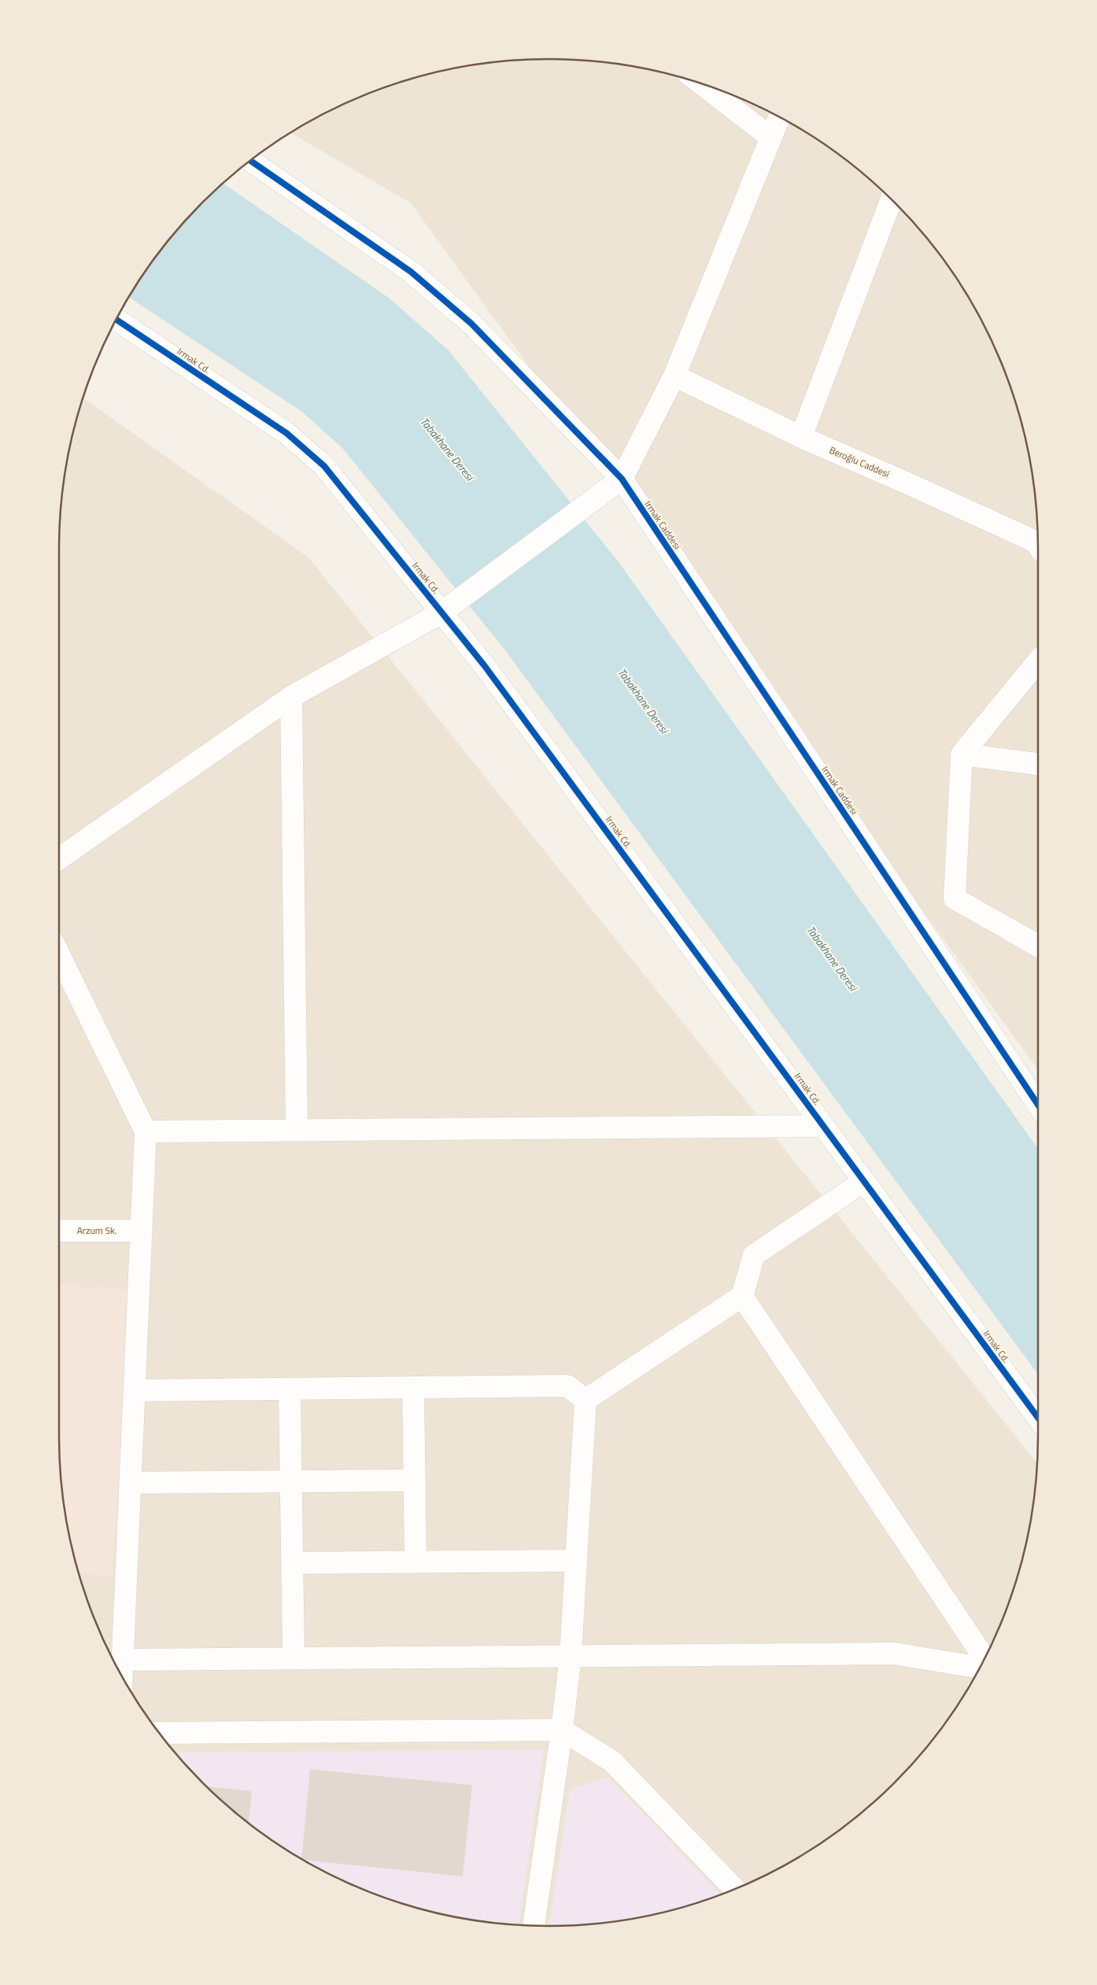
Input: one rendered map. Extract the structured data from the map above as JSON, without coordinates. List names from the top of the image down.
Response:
{
  "streets": {
    "street": [
      "Irmak Cd.",
      "Beroğlu Caddesi",
      "Irmak Caddesi",
      "Arzum Sk."
    ]
  },
  "water": ["Tabakhane Deresi"]
}
